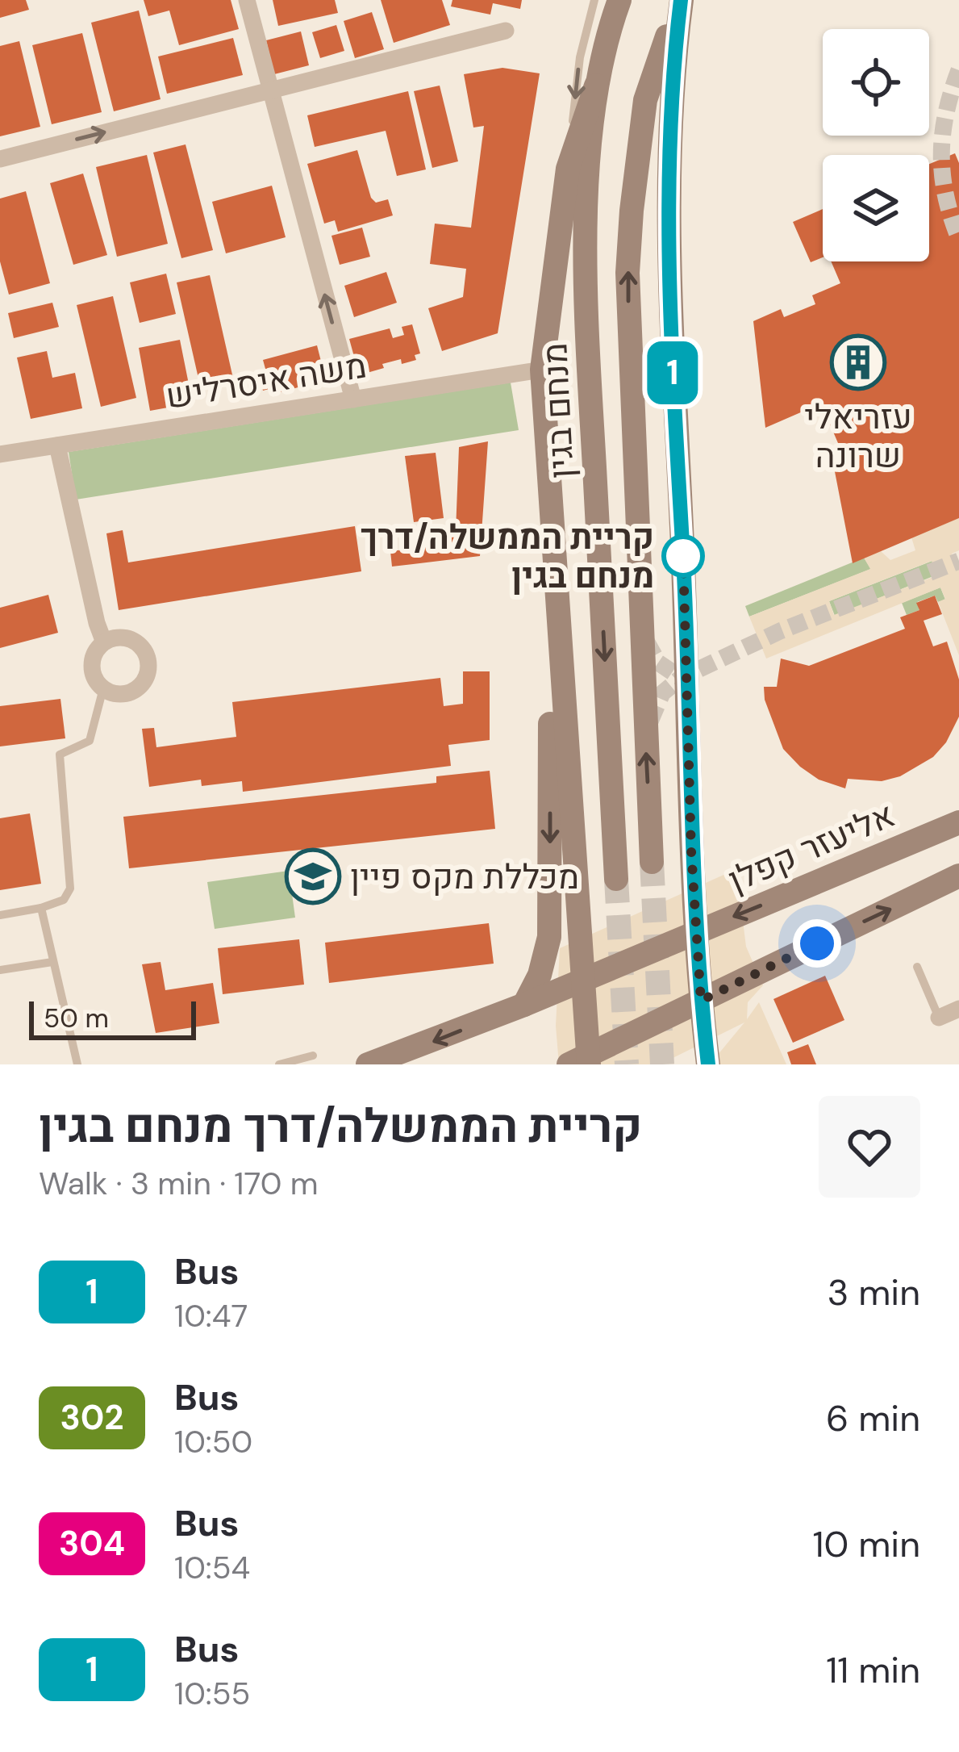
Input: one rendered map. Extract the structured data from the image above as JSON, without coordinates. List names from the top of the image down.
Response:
{
  "streets": {
    "main road": ["מנחם בגין", "אליעזר קפלן"],
    "street": ["משה איסרליש"]
  },
  "places": {
    "building": ["עזריאלי שרונה"],
    "other": ["קריית הממשלה/דרך מנחם בגין"],
    "school or university": ["מכללת מקס פיין"]
  },
  "lines": ["bus line 1"],
  "scale_bar": "50 m",
  "page": {
    "on_map": "1",
    "scale": "50 m",
    "heading": ["קריית הממשלה/דרך מנחם בגין", "Walk · 3 min · 170 m"],
    "list": [
      {
        "mark": "1",
        "name": "Bus",
        "note": "10:47",
        "value": "3 min"
      },
      {
        "mark": "302",
        "name": "Bus",
        "note": "10:50",
        "value": "6 min"
      },
      {
        "mark": "304",
        "name": "Bus",
        "note": "10:54",
        "value": "10 min"
      },
      {
        "mark": "1",
        "name": "Bus",
        "note": "10:55",
        "value": "11 min"
      }
    ]
  }
}
